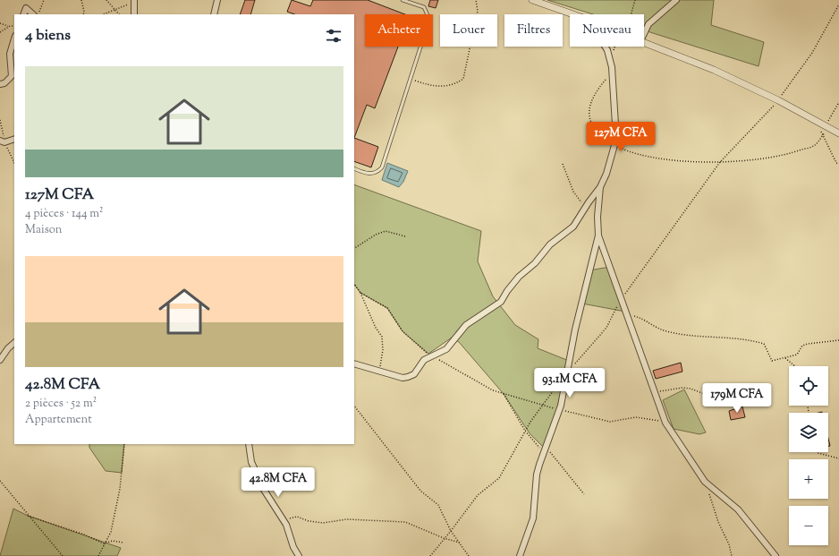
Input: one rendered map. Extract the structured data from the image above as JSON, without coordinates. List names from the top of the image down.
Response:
{
  "page": {
    "chip": [
      "Acheter",
      "Louer",
      "Filtres",
      "Nouveau"
    ],
    "heading": "4 biens",
    "list": [
      {
        "name": "127M CFA",
        "note": "4 pièces · 144 m² · Maison"
      },
      {
        "name": "42.8M CFA",
        "note": "2 pièces · 52 m² · Appartement"
      }
    ],
    "price": [
      "127M CFA",
      "93.1M CFA",
      "179M CFA",
      "42.8M CFA"
    ],
    "map_buttons": ["+", "−"]
  }
}
